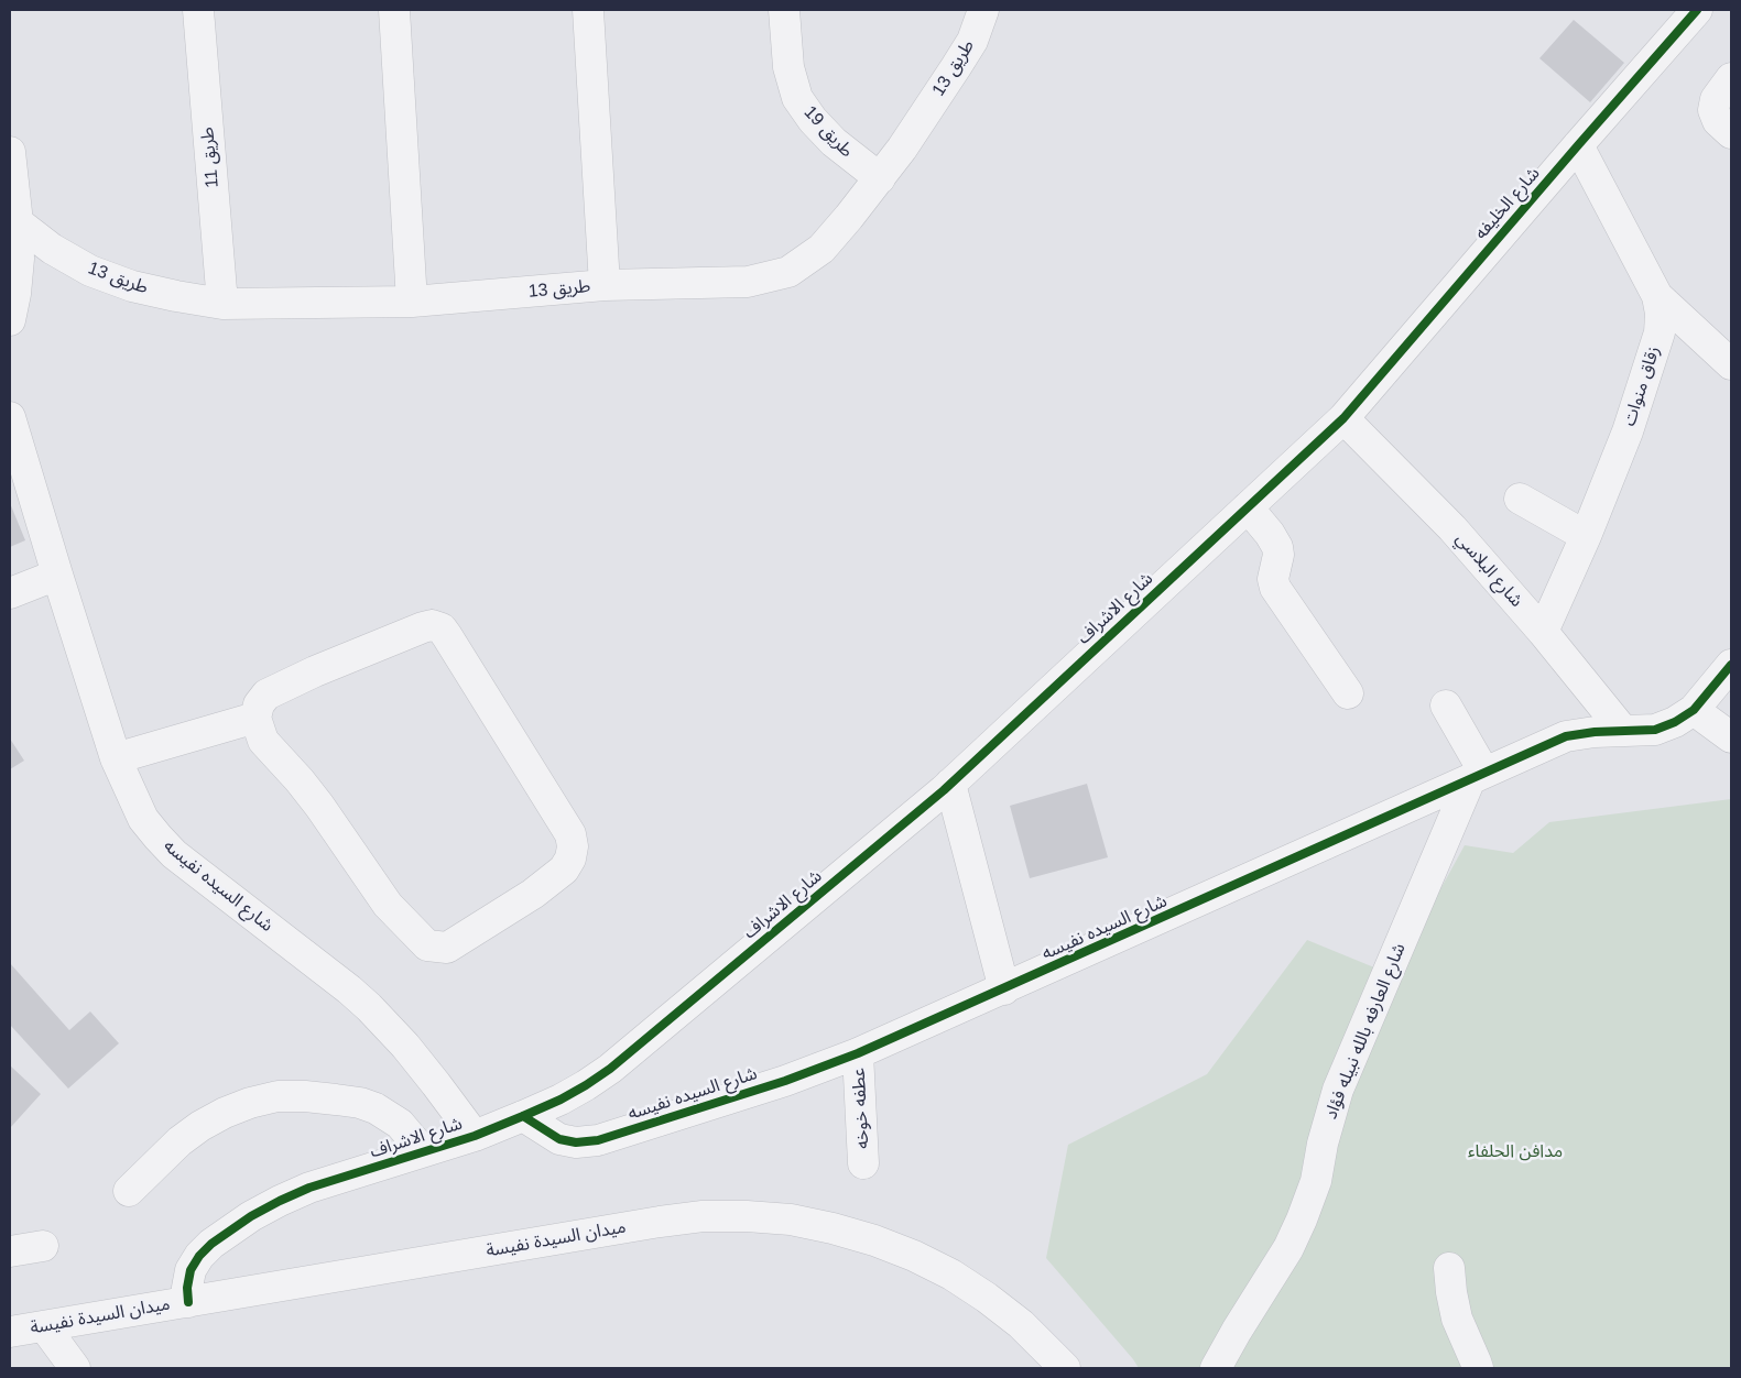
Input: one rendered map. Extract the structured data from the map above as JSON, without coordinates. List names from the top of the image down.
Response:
{
  "streets": {
    "street": [
      "طريق 13",
      "طريق 19",
      "طريق 11",
      "شارع الخليفه",
      "زقاق منوات",
      "شارع البلاسي",
      "شارع الاشراف",
      "شارع السيده نفيسه",
      "شارع العارفه بالله نبيله فؤاد",
      "عطفه خوخه",
      "ميدان السيدة نفيسة"
    ]
  },
  "crossings": [
    ["طريق 13", "طريق 19"],
    ["طريق 13", "طريق 11"],
    ["شارع الخليفه", "زقاق منوات"],
    ["شارع الخليفه", "شارع البلاسي"],
    ["شارع الخليفه", "شارع الاشراف"],
    ["زقاق منوات", "شارع البلاسي"],
    ["شارع البلاسي", "شارع الاشراف"],
    ["شارع البلاسي", "شارع السيده نفيسه"],
    ["شارع الاشراف", "شارع السيده نفيسه"],
    ["شارع الاشراف", "ميدان السيدة نفيسة"],
    ["شارع السيده نفيسه", "شارع العارفه بالله نبيله فؤاد"],
    ["شارع السيده نفيسه", "عطفه خوخه"]
  ],
  "parks": ["مدافن الحلفاء"]
}
